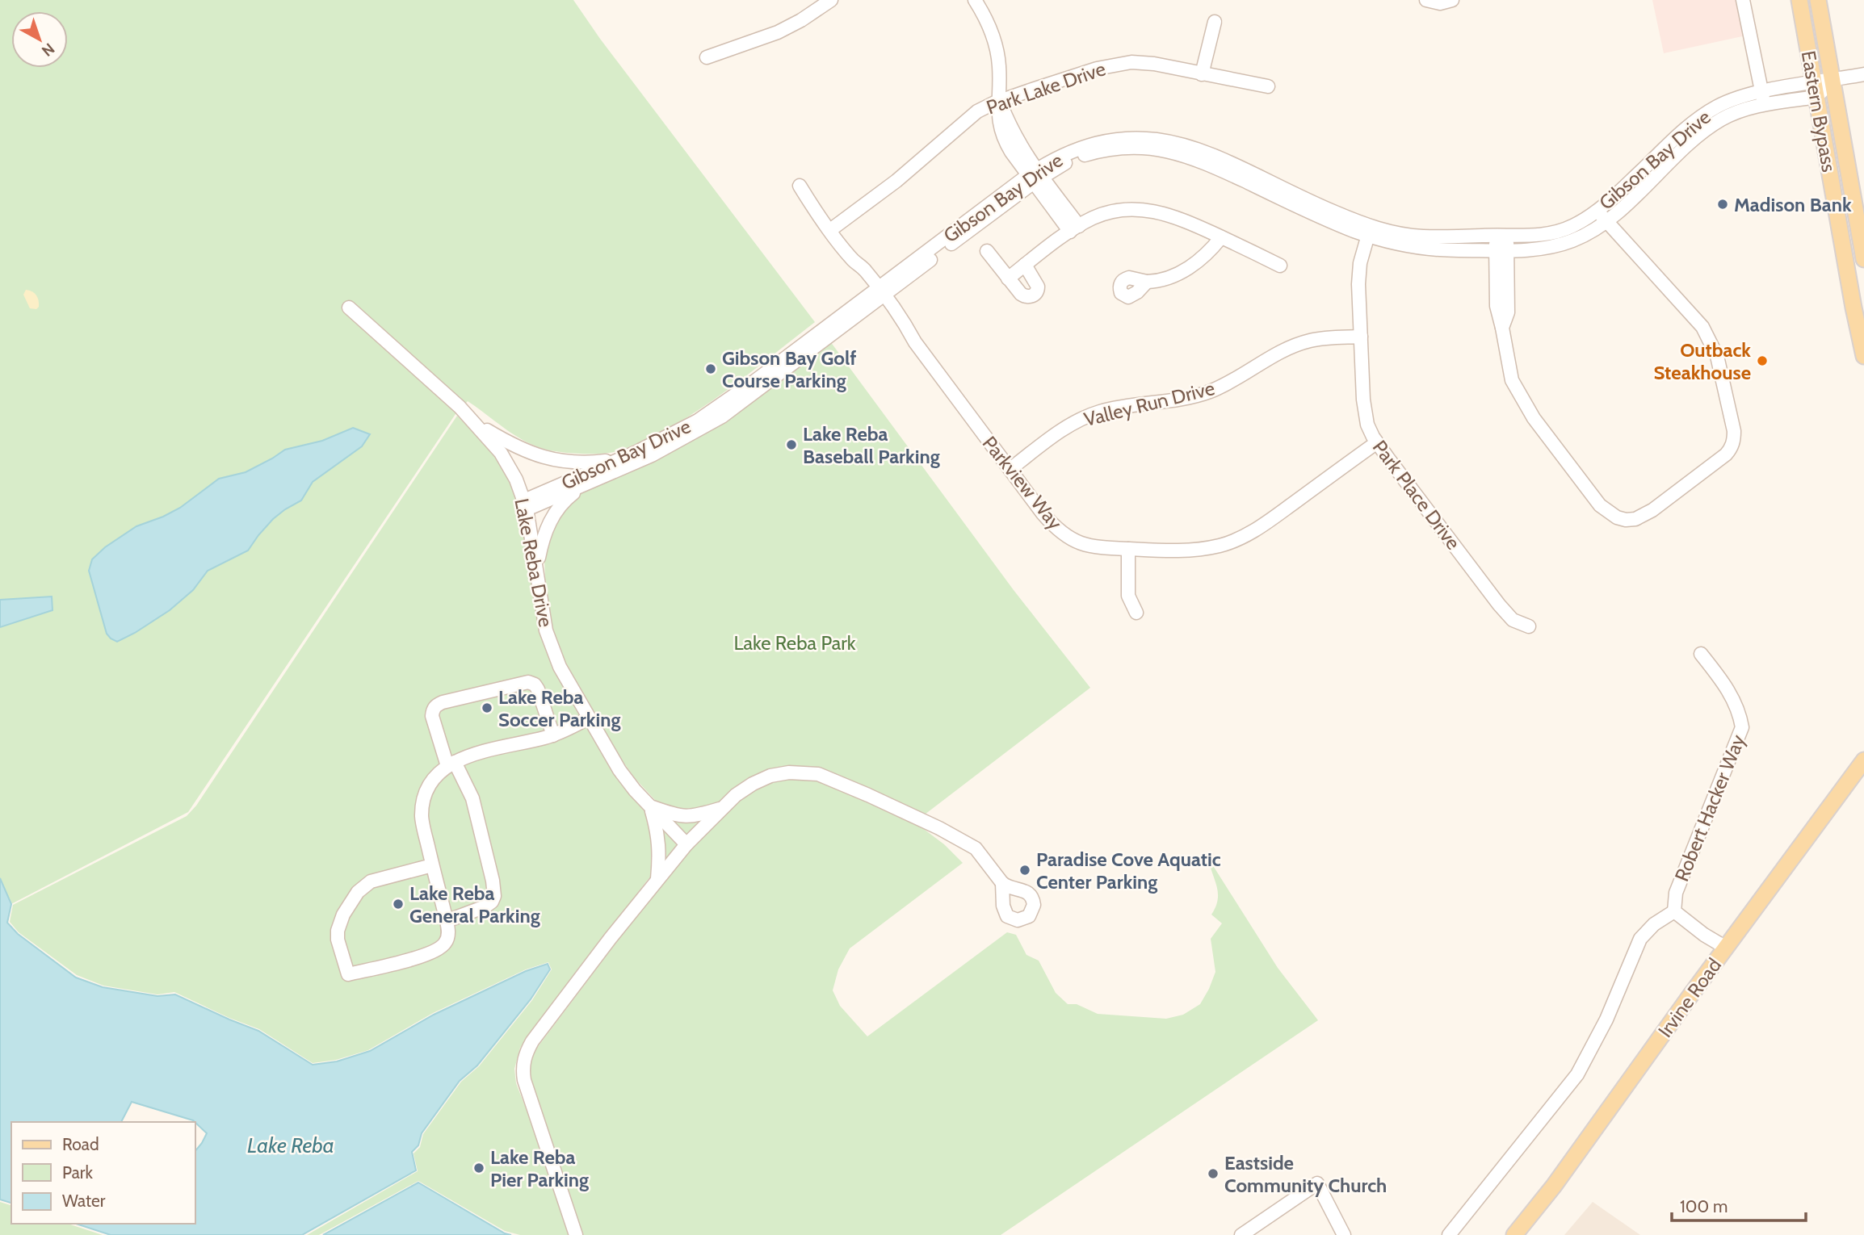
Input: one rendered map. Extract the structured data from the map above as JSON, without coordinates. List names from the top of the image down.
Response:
{
  "streets": {
    "main road": ["Eastern Bypass", "Irvine Road"],
    "street": [
      "Park Lake Drive",
      "Gibson Bay Drive",
      "Valley Run Drive",
      "Parkview Way",
      "Park Place Drive",
      "Lake Reba Drive",
      "Robert Hacker Way"
    ]
  },
  "crossings": [
    ["Park Lake Drive", "Parkview Way"],
    ["Eastern Bypass", "Gibson Bay Drive"],
    ["Gibson Bay Drive", "Parkview Way"],
    ["Gibson Bay Drive", "Park Place Drive"],
    ["Gibson Bay Drive", "Lake Reba Drive"],
    ["Valley Run Drive", "Parkview Way"],
    ["Valley Run Drive", "Park Place Drive"],
    ["Parkview Way", "Park Place Drive"]
  ],
  "water": ["Lake Reba"],
  "parks": ["Lake Reba Park"],
  "places": [
    "Madison Bank",
    "Outback Steakhouse",
    "Gibson Bay Golf Course Parking",
    "Lake Reba Baseball Parking",
    "Lake Reba Soccer Parking",
    "Paradise Cove Aquatic Center Parking",
    "Lake Reba General Parking",
    "Lake Reba Pier Parking",
    "Eastside Community Church"
  ],
  "legend": ["Road", "Park", "Water"],
  "scale_bar": "100 m",
  "north": "bottom right"
}
